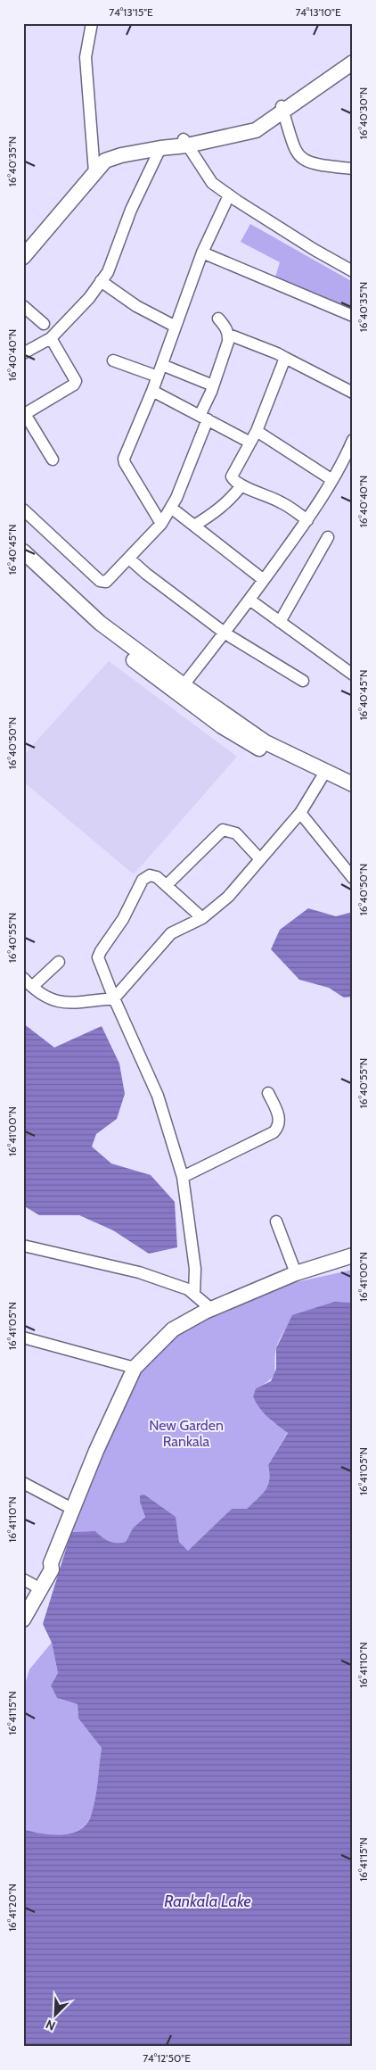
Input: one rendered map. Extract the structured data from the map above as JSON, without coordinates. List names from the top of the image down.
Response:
{
  "water": ["Rankala Lake"],
  "parks": ["New Garden Rankala"],
  "north": "bottom left",
  "coordinates": [
    "74°13'15\"E",
    "74°13'10\"E",
    "16°40'30\"N",
    "16°40'35\"N",
    "16°40'40\"N",
    "16°40'45\"N",
    "16°40'50\"N",
    "16°40'55\"N",
    "16°41'00\"N",
    "16°41'05\"N",
    "16°41'10\"N",
    "16°41'15\"N",
    "16°41'20\"N",
    "74°12'50\"E"
  ]
}
